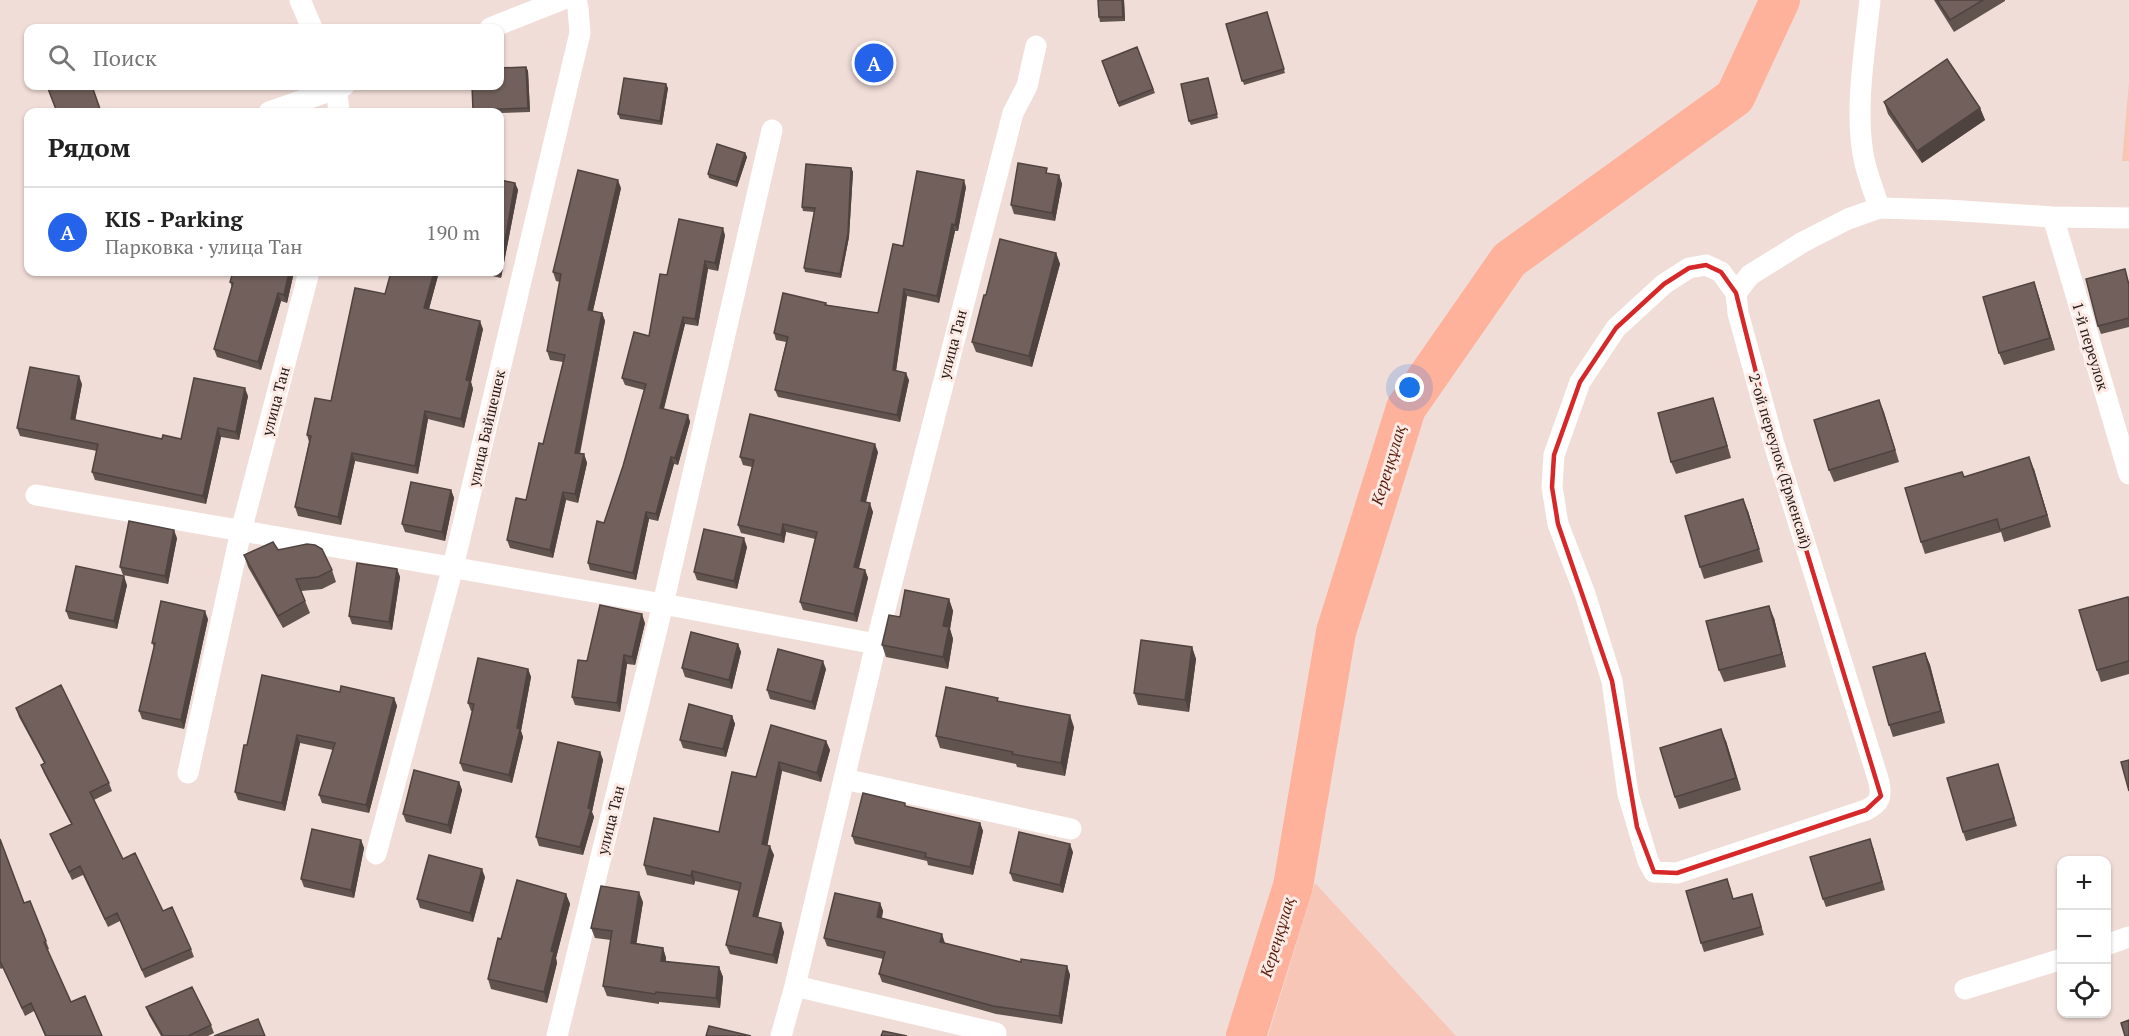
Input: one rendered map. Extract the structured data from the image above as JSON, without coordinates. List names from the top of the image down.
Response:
{
  "streets": {
    "street": [
      "улица Тан",
      "1-й переулок",
      "улица Байшешек",
      "2-ой переулок (Ерменсай)"
    ]
  },
  "water": ["Кереңқұлақ"],
  "page": {
    "search": "Поиск",
    "pins": "A",
    "heading": "Рядом",
    "list": [
      {
        "mark": "A",
        "name": "KIS - Parking",
        "note": "Парковка · улица Тан",
        "value": "190 m"
      }
    ],
    "map_buttons": ["+", "−"]
  }
}
